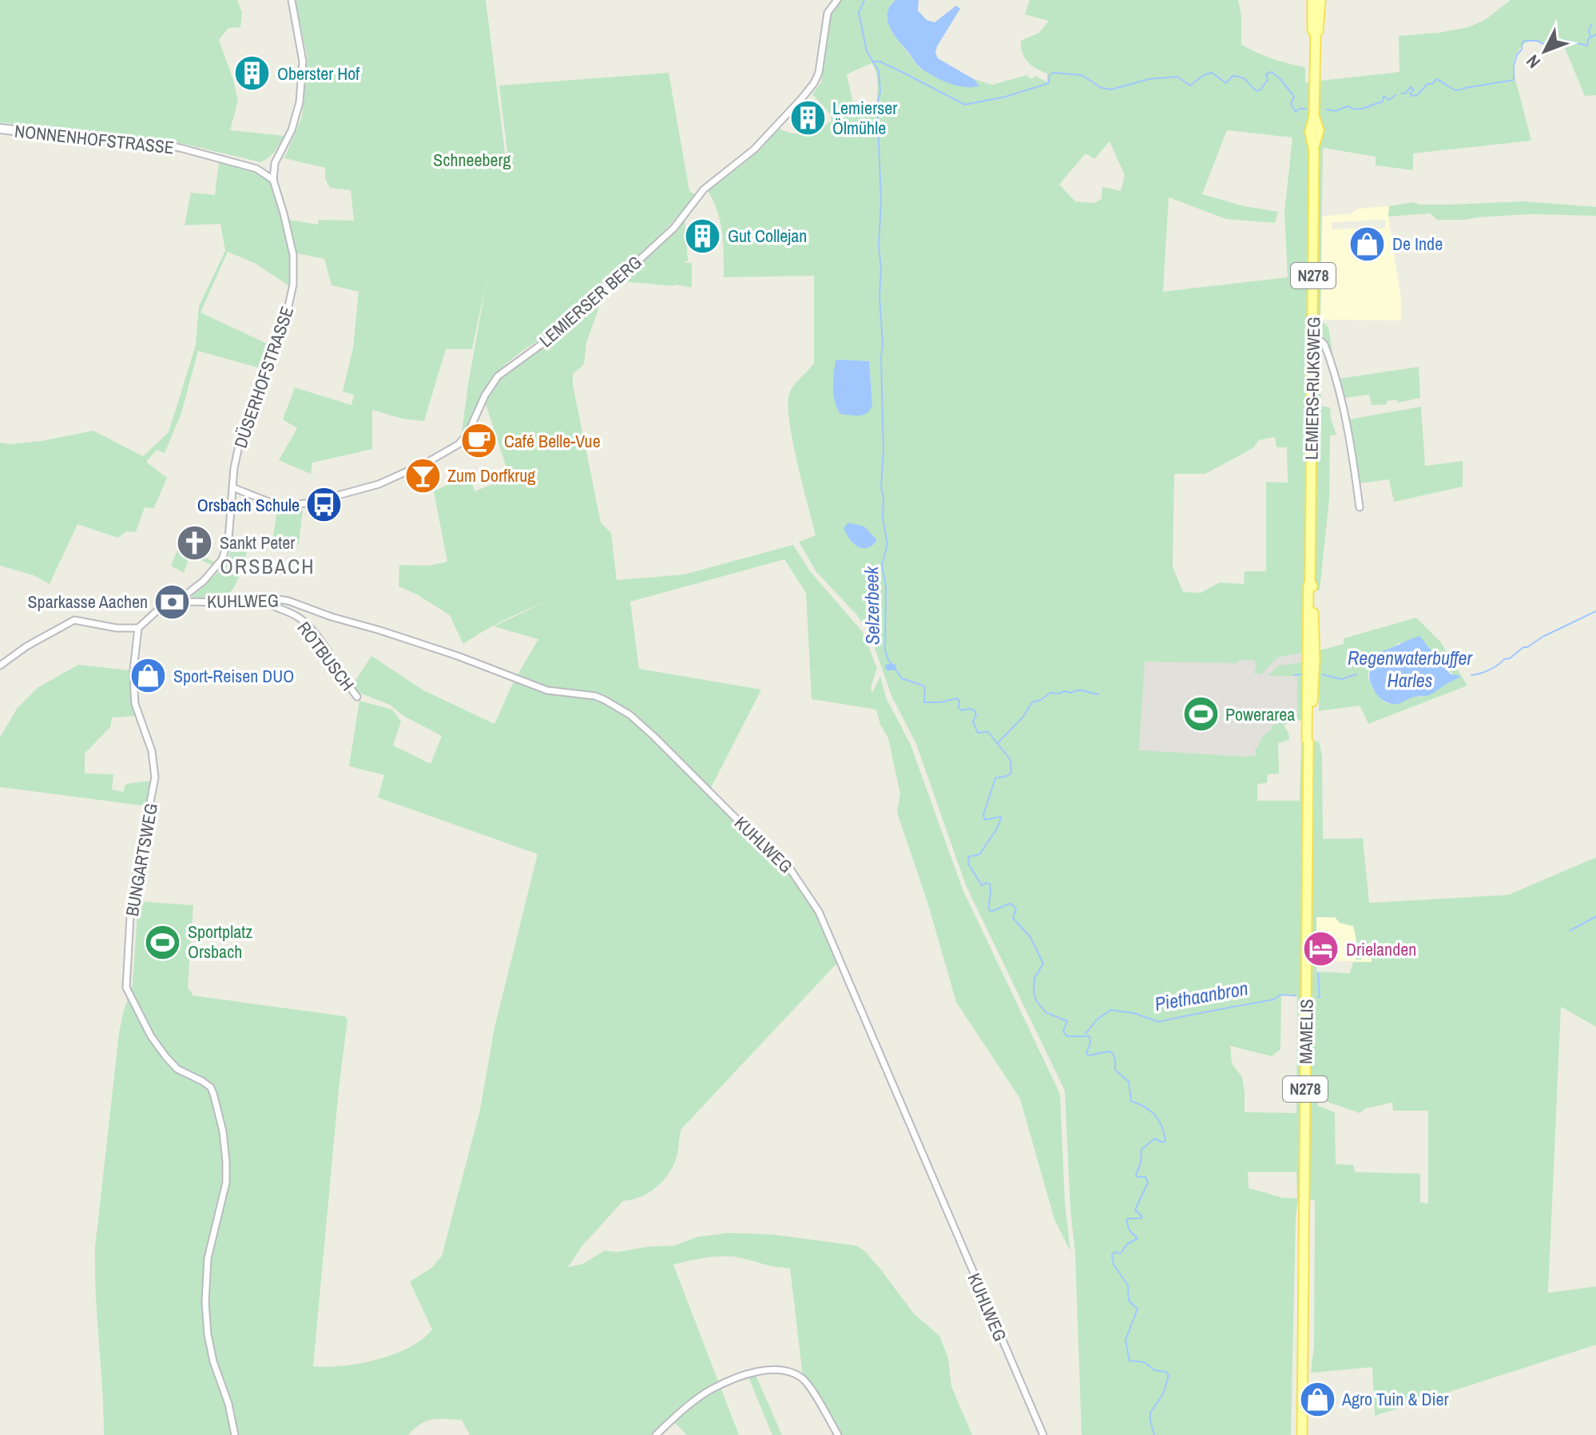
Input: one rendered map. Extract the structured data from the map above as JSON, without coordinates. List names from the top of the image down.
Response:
{
  "streets": {
    "main road": ["N278", "LEMIERS-RIJKSWEG", "MAMELIS"],
    "street": [
      "NONNENHOFSTRASSE",
      "LEMIERSER BERG",
      "DÜSERHOFSTRASSE",
      "KUHLWEG",
      "ROTBUSCH",
      "BUNGARTSWEG"
    ]
  },
  "crossings": [
    ["NONNENHOFSTRASSE", "DÜSERHOFSTRASSE"],
    ["LEMIERSER BERG", "DÜSERHOFSTRASSE"],
    ["DÜSERHOFSTRASSE", "KUHLWEG"],
    ["DÜSERHOFSTRASSE", "BUNGARTSWEG"],
    ["LEMIERS-RIJKSWEG", "MAMELIS"],
    ["KUHLWEG", "ROTBUSCH"]
  ],
  "districts": ["ORSBACH"],
  "water": ["Selzerbeek", "Regenwaterbuffer Harles", "Piethaanbron"],
  "parks": ["Schneeberg"],
  "places": {
    "building": ["Oberster Hof", "Lemierser Ölmühle", "Gut Collejan"],
    "shop": ["De Inde", "Sport-Reisen DUO", "Agro Tuin & Dier"],
    "cafe": ["Café Belle-Vue"],
    "bar": ["Zum Dorfkrug"],
    "bus stop": ["Orsbach Schule"],
    "church": ["Sankt Peter"],
    "bank": ["Sparkasse Aachen"],
    "sports": ["Powerarea", "Sportplatz Orsbach"],
    "hotel": ["Drielanden"]
  },
  "north": "bottom left"
}
